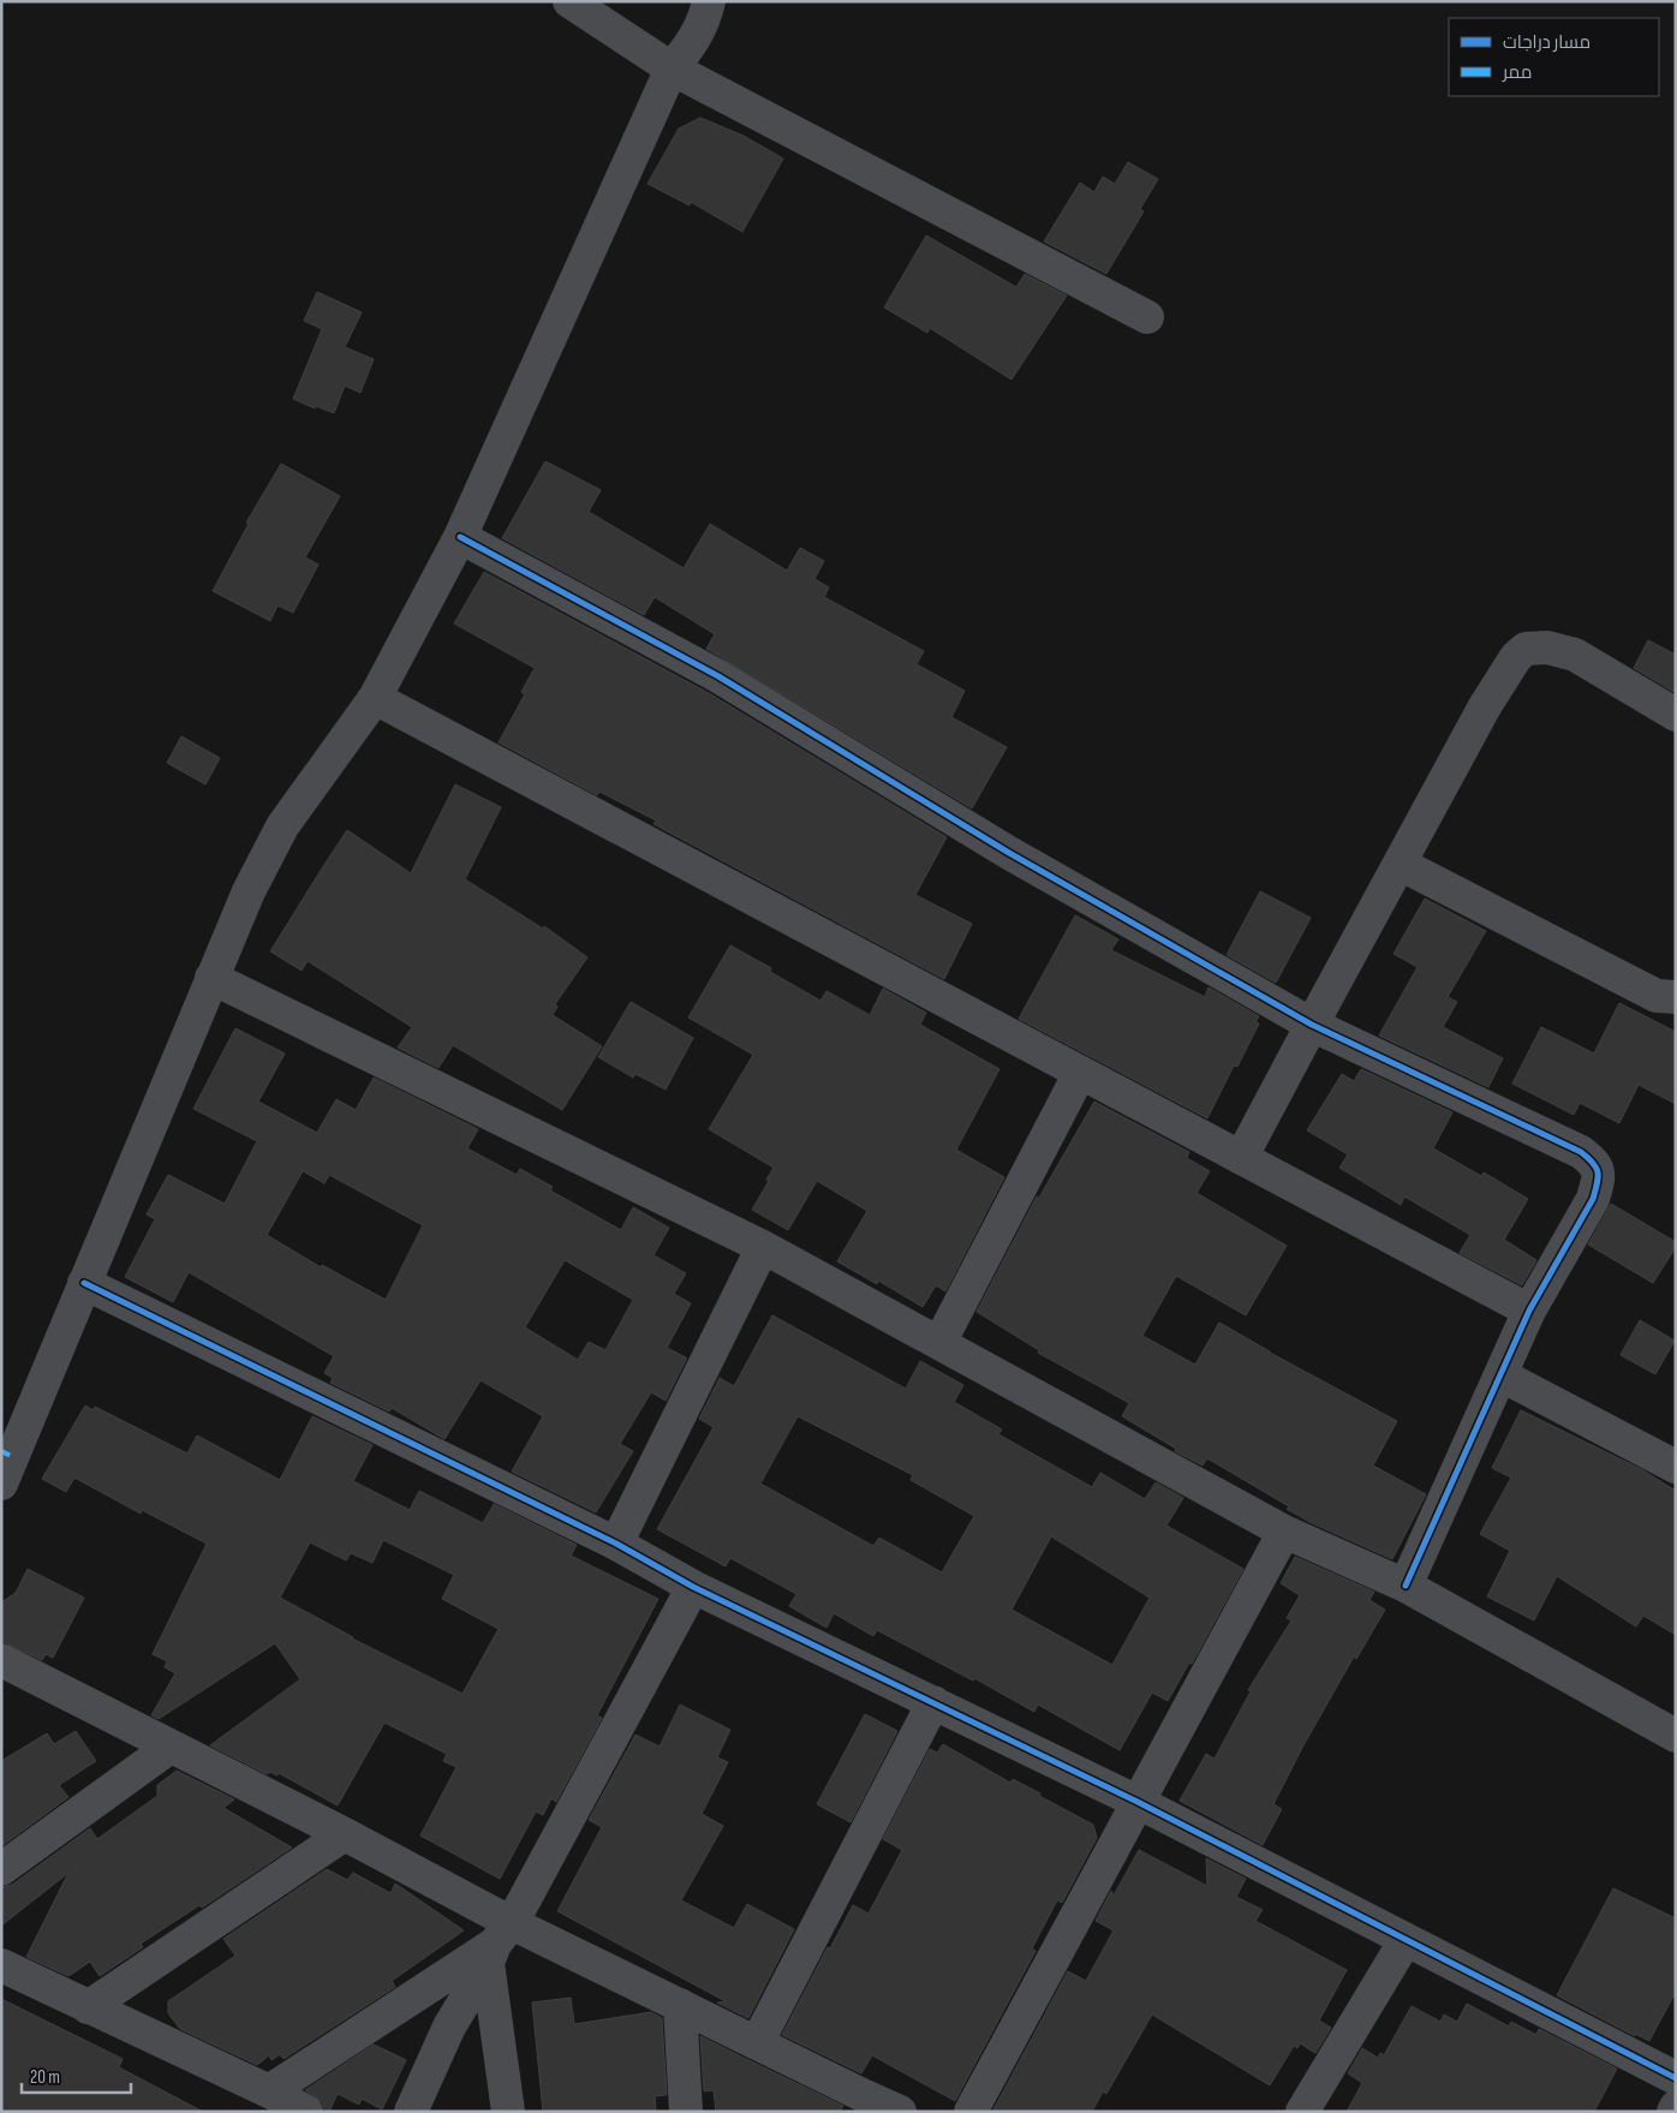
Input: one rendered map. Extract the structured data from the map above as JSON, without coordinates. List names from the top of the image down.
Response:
{
  "legend": ["مسار دراجات", "ممر"],
  "scale_bar": "20 m"
}
